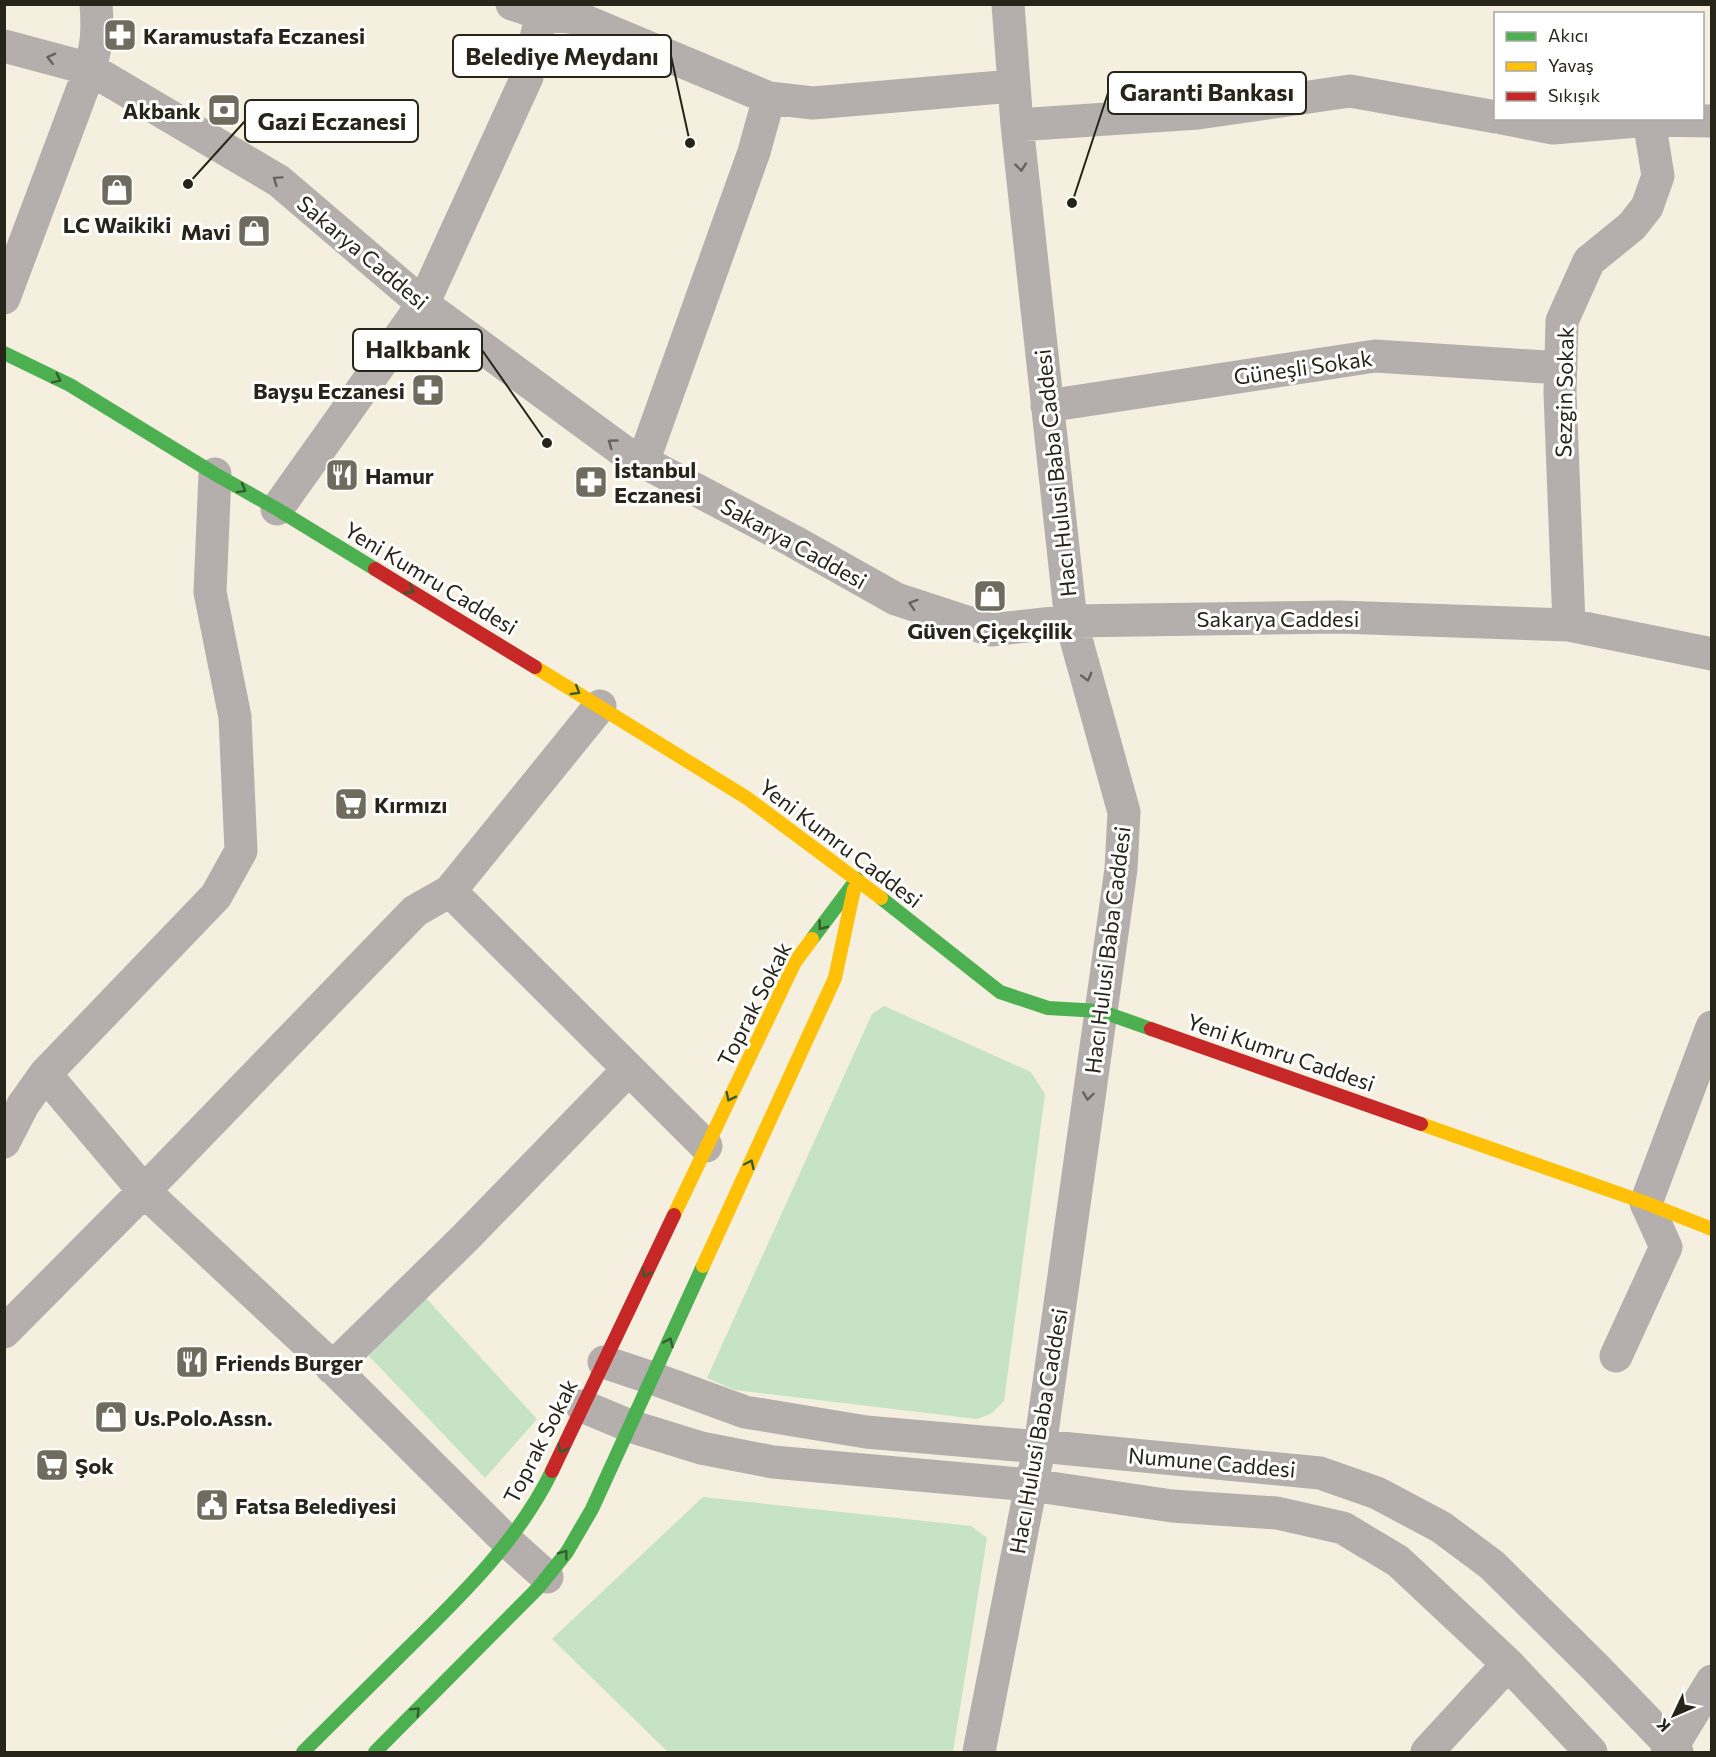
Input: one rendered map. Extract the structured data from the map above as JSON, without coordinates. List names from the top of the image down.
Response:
{
  "streets": {
    "street": [
      "Sakarya Caddesi",
      "Güneşli Sokak",
      "Sezgin Sokak",
      "Hacı Hulusi Baba Caddesi",
      "Yeni Kumru Caddesi",
      "Toprak Sokak",
      "Numune Caddesi"
    ]
  },
  "crossings": [
    ["Sakarya Caddesi", "Sezgin Sokak"],
    ["Sakarya Caddesi", "Hacı Hulusi Baba Caddesi"],
    ["Güneşli Sokak", "Sezgin Sokak"],
    ["Güneşli Sokak", "Hacı Hulusi Baba Caddesi"],
    ["Hacı Hulusi Baba Caddesi", "Yeni Kumru Caddesi"],
    ["Hacı Hulusi Baba Caddesi", "Numune Caddesi"],
    ["Yeni Kumru Caddesi", "Toprak Sokak"],
    ["Toprak Sokak", "Numune Caddesi"]
  ],
  "one_way": ["Sakarya Caddesi", "Hacı Hulusi Baba Caddesi", "Yeni Kumru Caddesi"],
  "places": {
    "pharmacy": ["Karamustafa Eczanesi", "Bayşu Eczanesi", "İstanbul Eczanesi"],
    "bank": ["Akbank"],
    "other": [
      "Belediye Meydanı",
      "Gazi Eczanesi",
      "Garanti Bankası",
      "Halkbank"
    ],
    "shop": [
      "LC Waikiki",
      "Mavi",
      "Güven Çiçekçilik",
      "Us.Polo.Assn."
    ],
    "restaurant": ["Hamur", "Friends Burger"],
    "supermarket": ["Kırmızı", "Şok"],
    "public building": ["Fatsa Belediyesi"]
  },
  "legend": ["Akıcı", "Yavaş", "Sıkışık"],
  "north": "bottom left"
}
